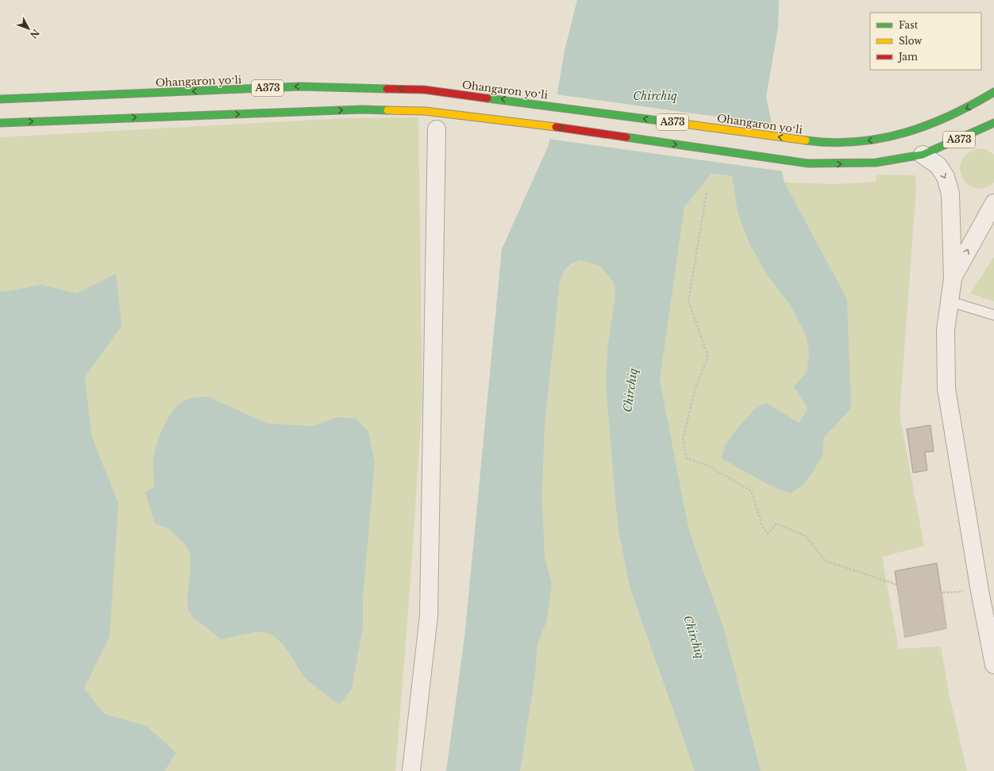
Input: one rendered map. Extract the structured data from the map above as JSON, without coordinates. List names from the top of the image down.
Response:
{
  "streets": {
    "highway": ["Ohangaron yoʻli", "A373"]
  },
  "water": ["Chirchiq"],
  "legend": ["Fast", "Slow", "Jam"],
  "north": "bottom right"
}
